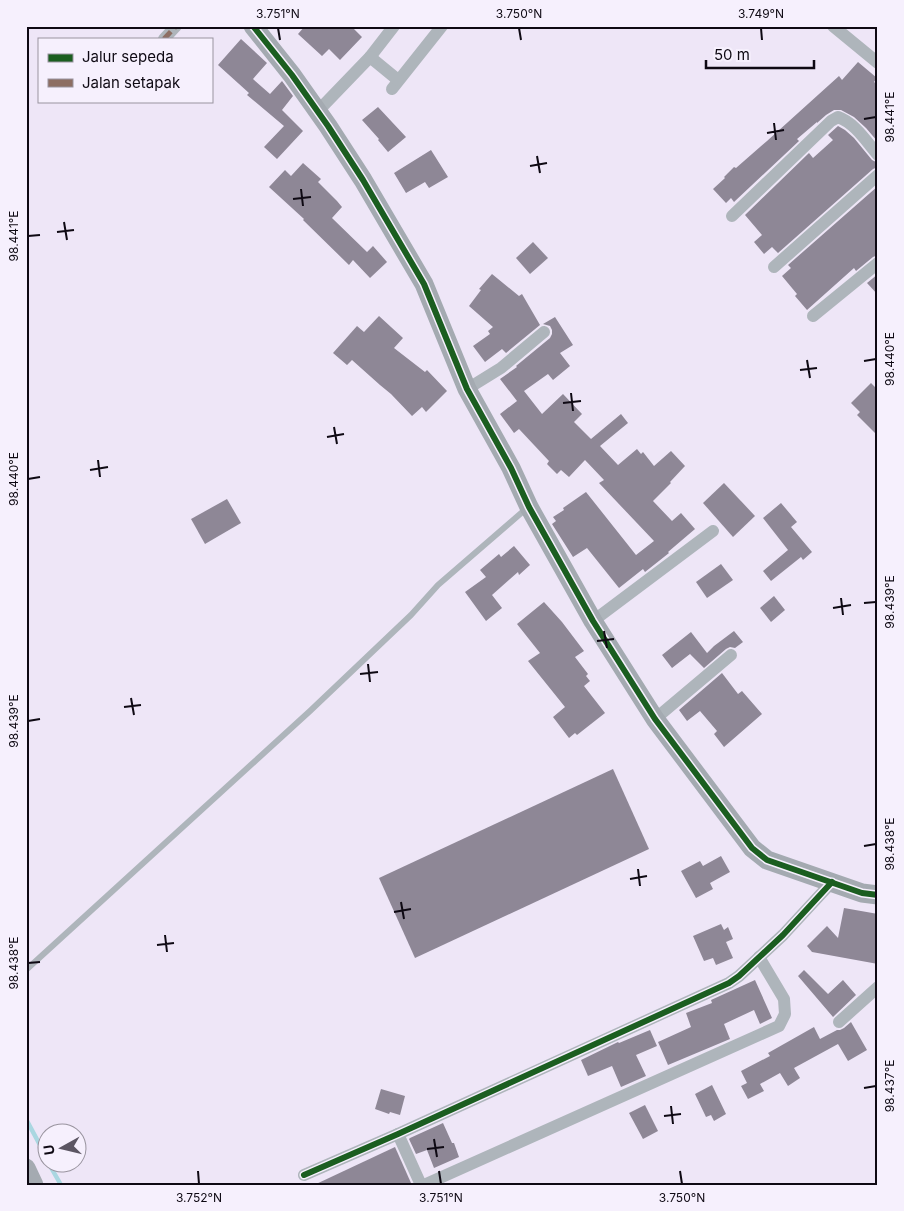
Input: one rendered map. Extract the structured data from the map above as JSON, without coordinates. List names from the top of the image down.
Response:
{
  "legend": ["Jalur sepeda", "Jalan setapak"],
  "scale_bar": "50 m",
  "north": "left",
  "coordinates": [
    "3.751°N",
    "3.750°N",
    "3.749°N",
    "98.441°E",
    "98.440°E",
    "98.439°E",
    "98.438°E",
    "98.437°E",
    "3.752°N"
  ]
}
